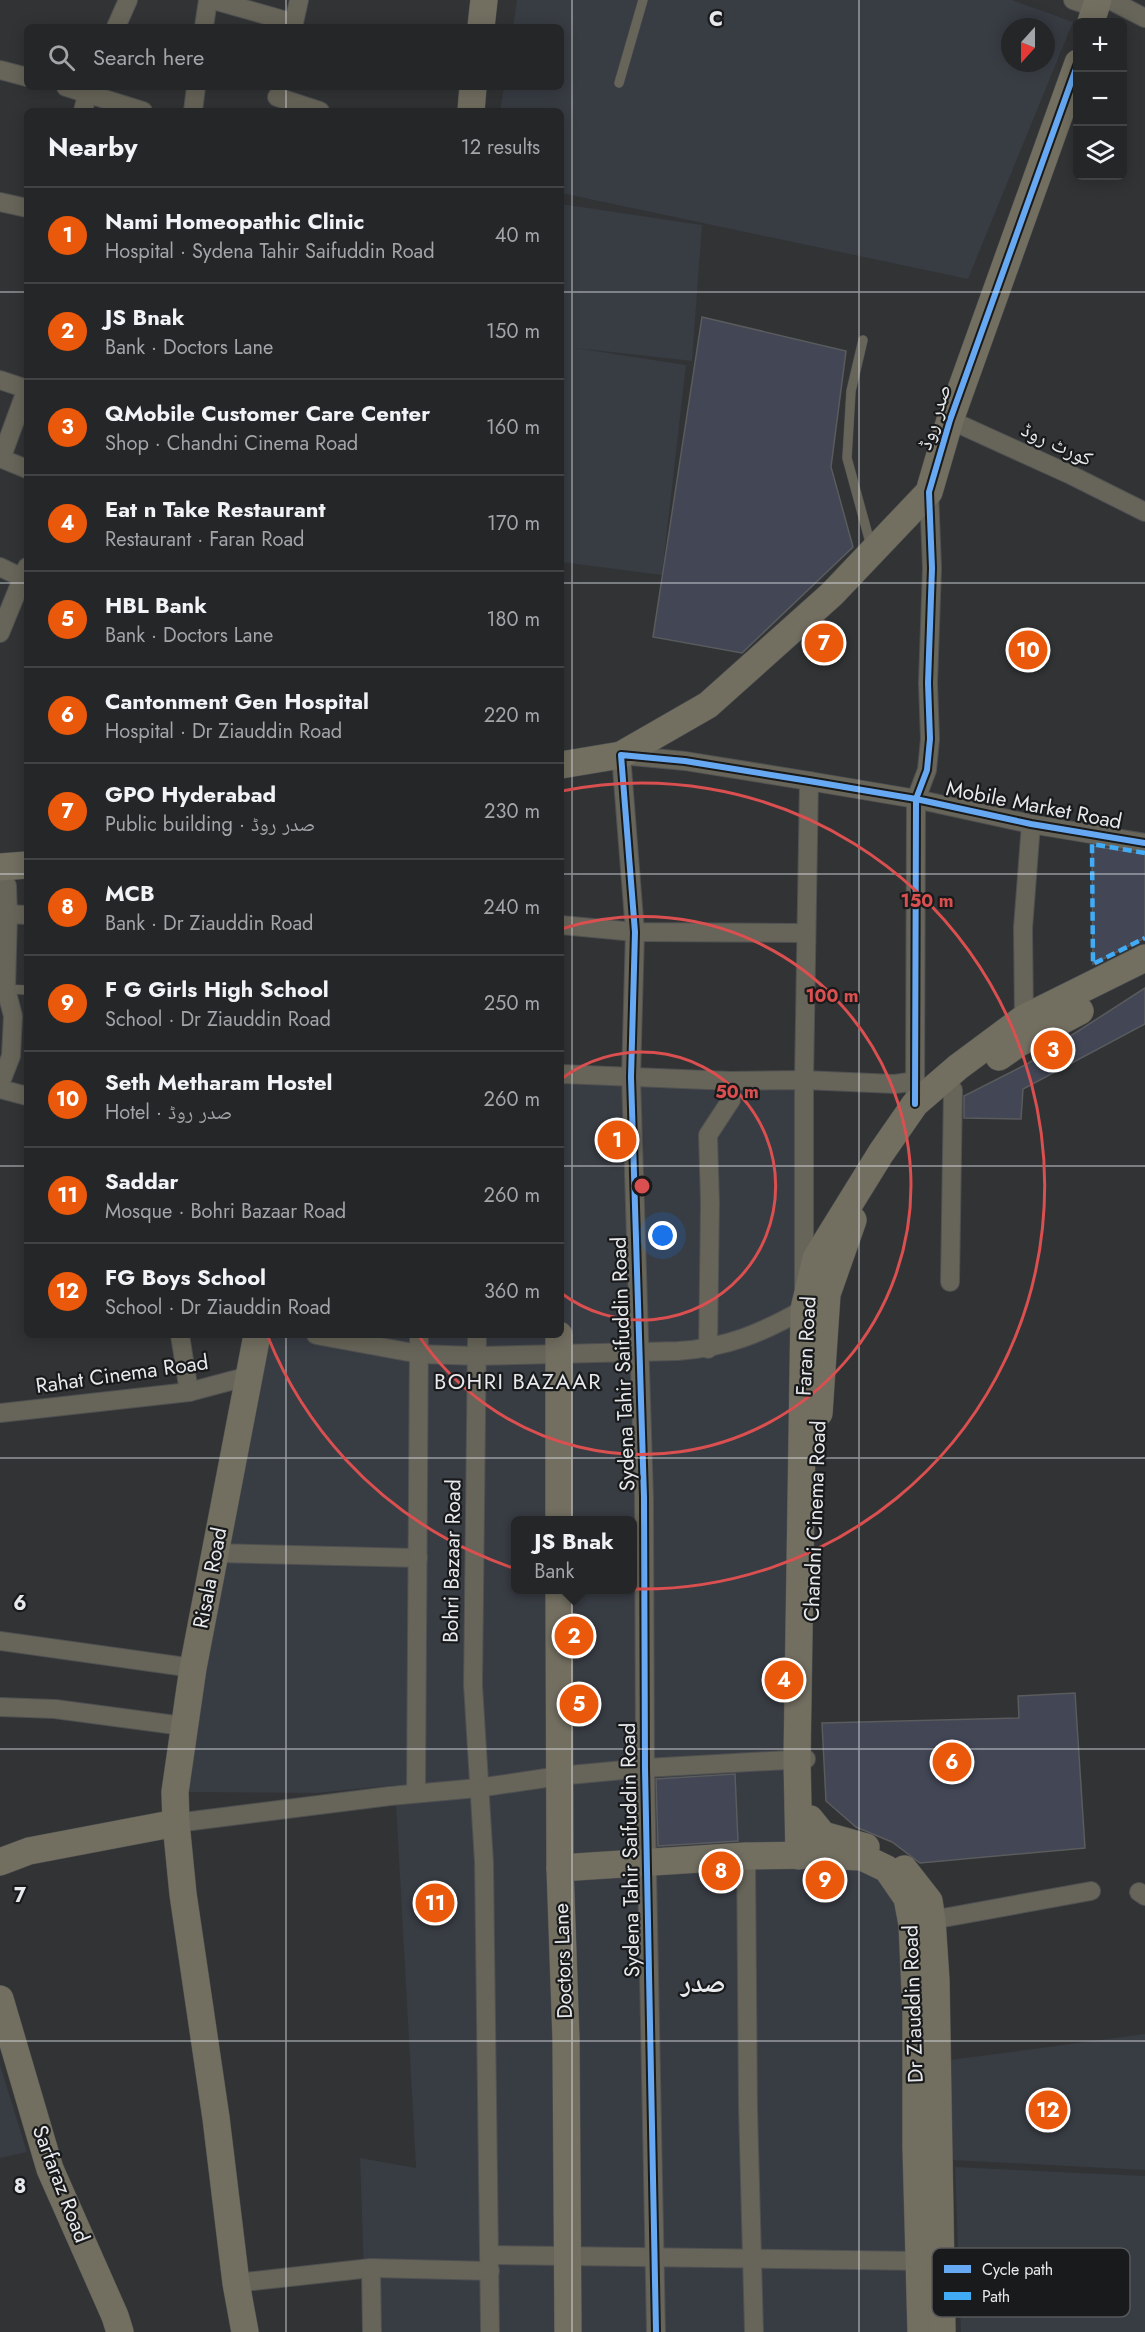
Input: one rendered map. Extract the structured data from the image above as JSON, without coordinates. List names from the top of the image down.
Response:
{
  "streets": {
    "street": [
      "صدر روڈ",
      "کورٹ روڈ",
      "Mobile Market Road",
      "Faran Road",
      "Sydena Tahir Saifuddin Road",
      "Rahat Cinema Road",
      "Chandni Cinema Road",
      "Bohri Bazaar Road",
      "Risala Road",
      "Doctors Lane",
      "Dr Ziauddin Road",
      "Sarfaraz Road"
    ]
  },
  "crossings": [
    ["صدر روڈ", "کورٹ روڈ"],
    ["صدر روڈ", "Mobile Market Road"],
    ["Mobile Market Road", "Sydena Tahir Saifuddin Road"],
    ["Faran Road", "Chandni Cinema Road"],
    ["Faran Road", "Dr Ziauddin Road"],
    ["Sydena Tahir Saifuddin Road", "Dr Ziauddin Road"],
    ["Rahat Cinema Road", "Risala Road"],
    ["Chandni Cinema Road", "Dr Ziauddin Road"],
    ["Doctors Lane", "Dr Ziauddin Road"]
  ],
  "districts": ["BOHRI BAZAAR", "صدر"],
  "legend": ["Cycle path", "Path"],
  "north": "bottom",
  "page": {
    "map_buttons": ["+", "−"],
    "search": "Search here",
    "heading": ["Nearby", "12 results"],
    "list": [
      {
        "mark": "1",
        "name": "Nami Homeopathic Clinic",
        "note": "Hospital · Sydena Tahir Saifuddin Road",
        "value": "40 m"
      },
      {
        "mark": "2",
        "name": "JS Bnak",
        "note": "Bank · Doctors Lane",
        "value": "150 m"
      },
      {
        "mark": "3",
        "name": "QMobile Customer Care Center",
        "note": "Shop · Chandni Cinema Road",
        "value": "160 m"
      },
      {
        "mark": "4",
        "name": "Eat n Take Restaurant",
        "note": "Restaurant · Faran Road",
        "value": "170 m"
      },
      {
        "mark": "5",
        "name": "HBL Bank",
        "note": "Bank · Doctors Lane",
        "value": "180 m"
      },
      {
        "mark": "6",
        "name": "Cantonment Gen Hospital",
        "note": "Hospital · Dr Ziauddin Road",
        "value": "220 m"
      },
      {
        "mark": "7",
        "name": "GPO Hyderabad",
        "note": "Public building · صدر روڈ",
        "value": "230 m"
      },
      {
        "mark": "8",
        "name": "MCB",
        "note": "Bank · Dr Ziauddin Road",
        "value": "240 m"
      },
      {
        "mark": "9",
        "name": "F G Girls High School",
        "note": "School · Dr Ziauddin Road",
        "value": "250 m"
      },
      {
        "mark": "10",
        "name": "Seth Metharam Hostel",
        "note": "Hotel · صدر روڈ",
        "value": "260 m"
      },
      {
        "mark": "11",
        "name": "Saddar",
        "note": "Mosque · Bohri Bazaar Road",
        "value": "260 m"
      },
      {
        "mark": "12",
        "name": "FG Boys School",
        "note": "School · Dr Ziauddin Road",
        "value": "360 m"
      }
    ],
    "pins": [
      "7",
      "10",
      "3",
      "1",
      "2",
      "4",
      "5",
      "6",
      "8",
      "9",
      "11",
      "12"
    ],
    "popup": ["JS Bnak", "Bank"]
  },
  "grid": {
    "columns": ["C"],
    "rows": ["6", "7", "8"]
  },
  "rings": ["150 m", "100 m", "50 m"]
}
